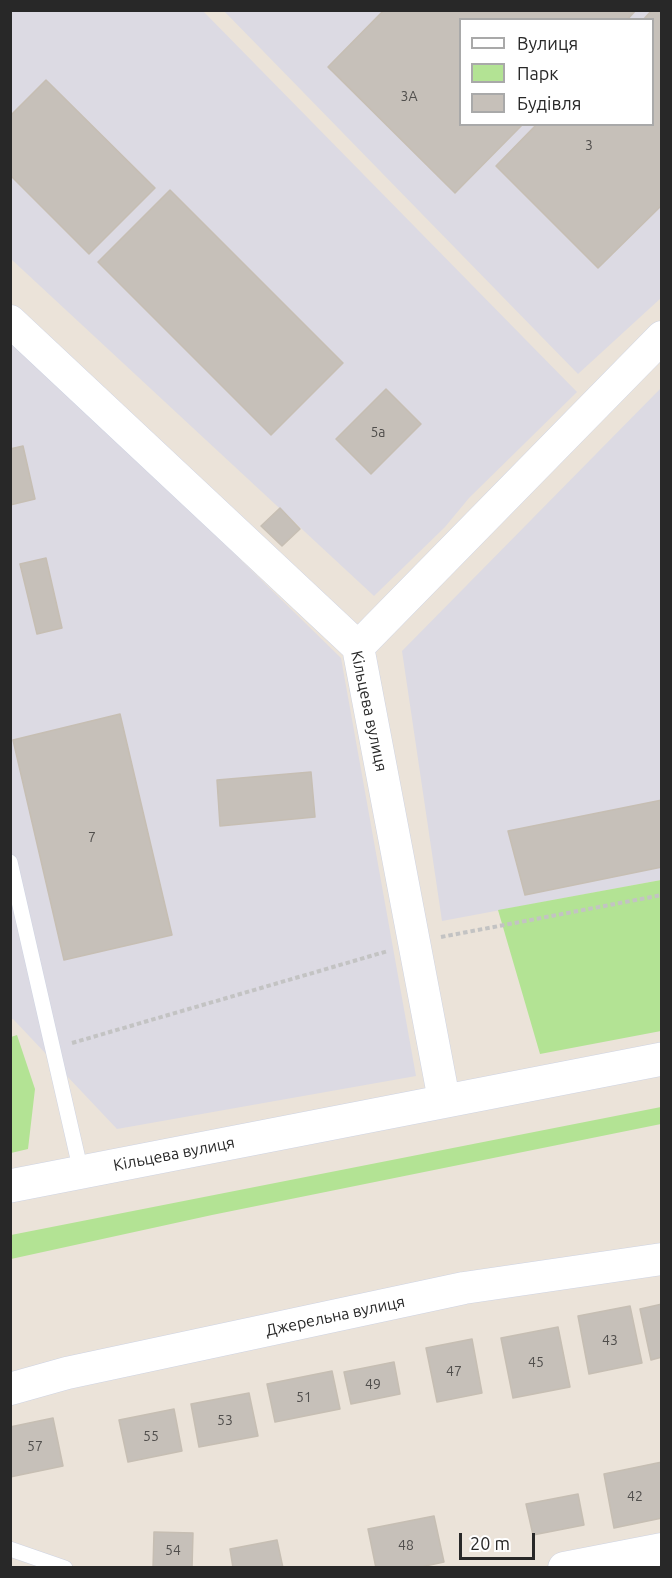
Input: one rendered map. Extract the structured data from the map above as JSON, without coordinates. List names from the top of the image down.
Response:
{
  "streets": {
    "main road": ["Кільцева вулиця"],
    "street": ["Джерельна вулиця"]
  },
  "house_numbers": [
    "3А",
    "3",
    "5а",
    "7",
    "43",
    "45",
    "47",
    "49",
    "51",
    "53",
    "55",
    "57",
    "42",
    "48",
    "54"
  ],
  "legend": ["Вулиця", "Парк", "Будівля"],
  "scale_bar": "20 m"
}
